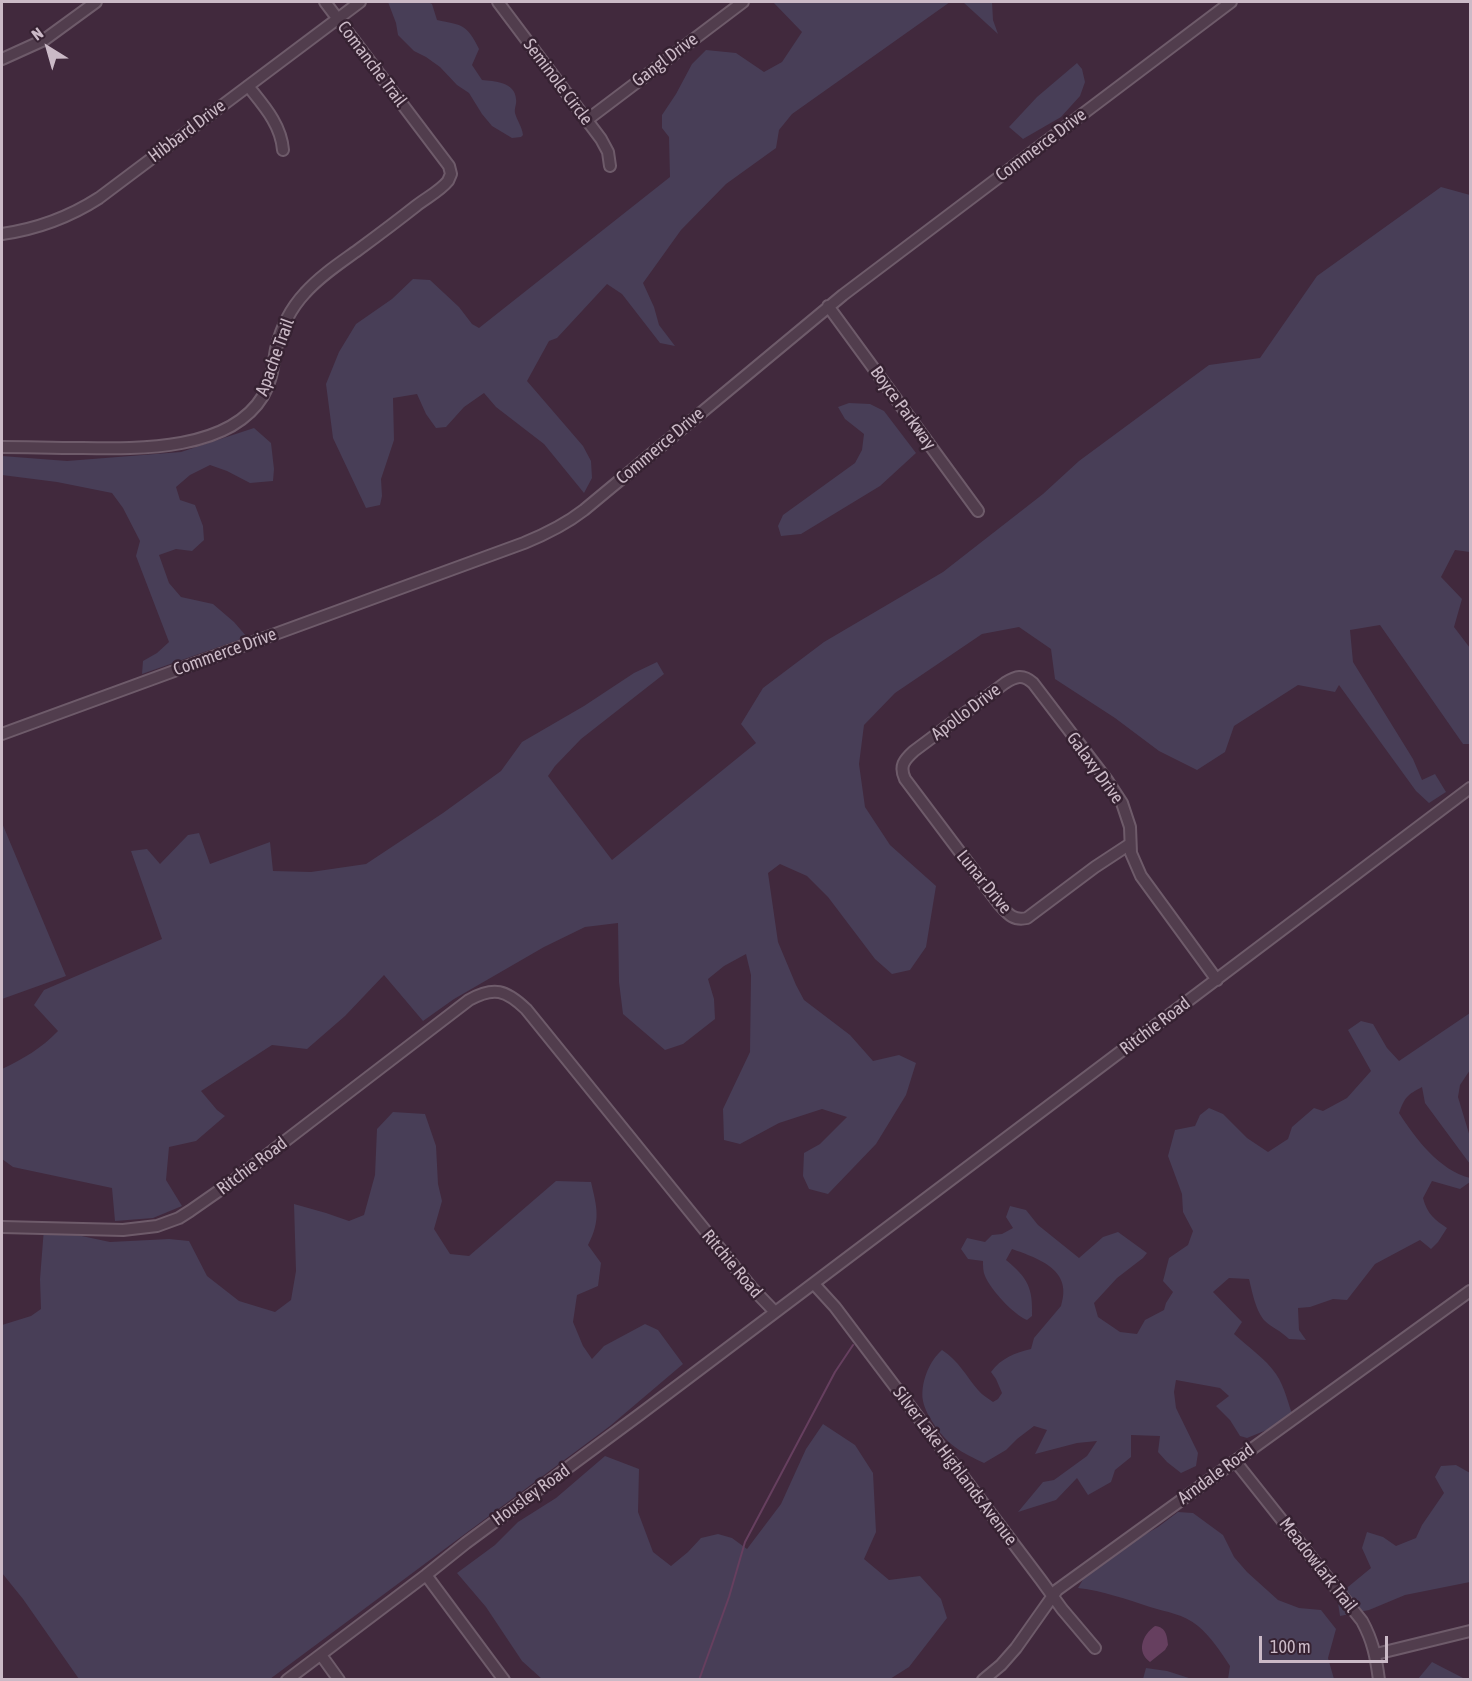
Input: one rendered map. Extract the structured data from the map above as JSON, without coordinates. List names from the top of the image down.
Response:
{
  "streets": {
    "street": [
      "Gangl Drive",
      "Comanche Trail",
      "Seminole Circle",
      "Hibbard Drive",
      "Commerce Drive",
      "Apache Trail",
      "Boyce Parkway",
      "Apollo Drive",
      "Galaxy Drive",
      "Lunar Drive",
      "Ritchie Road",
      "Silver Lake Highlands Avenue",
      "Arndale Road",
      "Housley Road",
      "Meadowlark Trail"
    ]
  },
  "crossings": [
    ["Gangl Drive", "Seminole Circle"],
    ["Comanche Trail", "Hibbard Drive"],
    ["Comanche Trail", "Apache Trail"],
    ["Commerce Drive", "Boyce Parkway"],
    ["Apollo Drive", "Galaxy Drive"],
    ["Apollo Drive", "Lunar Drive"],
    ["Galaxy Drive", "Lunar Drive"],
    ["Galaxy Drive", "Ritchie Road"],
    ["Ritchie Road", "Silver Lake Highlands Avenue"],
    ["Ritchie Road", "Housley Road"],
    ["Silver Lake Highlands Avenue", "Arndale Road"],
    ["Arndale Road", "Meadowlark Trail"]
  ],
  "scale_bar": "100 m",
  "north": "top left"
}
